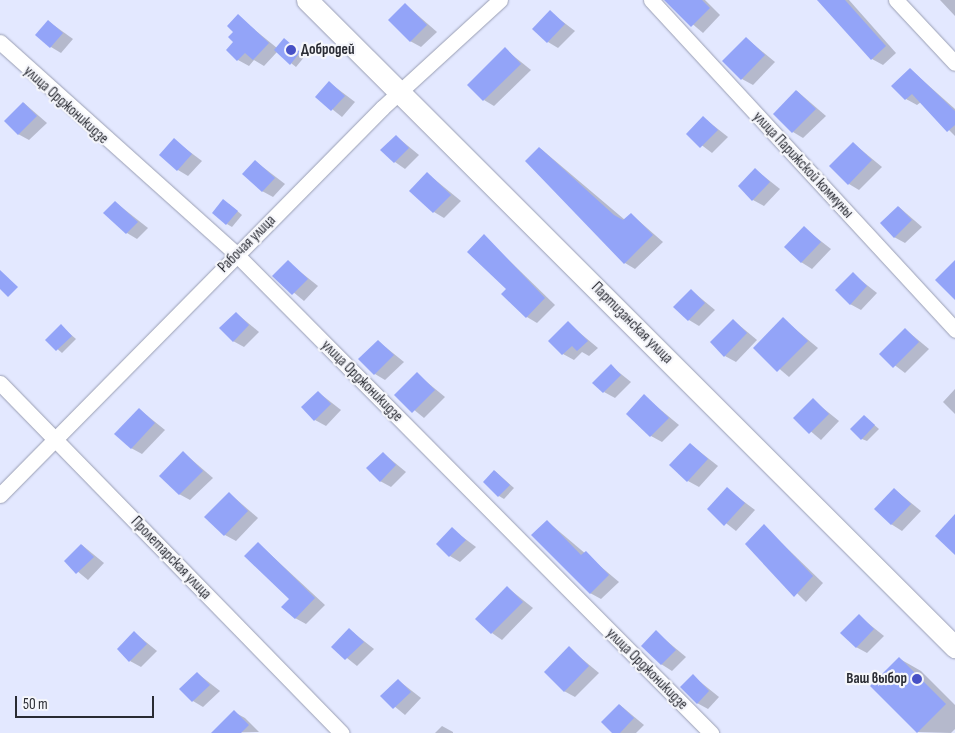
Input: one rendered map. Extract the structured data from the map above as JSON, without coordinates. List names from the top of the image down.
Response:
{
  "streets": {
    "main road": ["Партизанская улица"],
    "street": [
      "улица Орджоникидзе",
      "улица Парижской коммуны",
      "Рабочая улица",
      "Пролетарская улица"
    ]
  },
  "crossings": [
    ["улица Орджоникидзе", "Рабочая улица"],
    ["Рабочая улица", "Партизанская улица"],
    ["Рабочая улица", "Пролетарская улица"]
  ],
  "places": ["Добродей", "Ваш выбор"],
  "scale_bar": "50 m"
}
